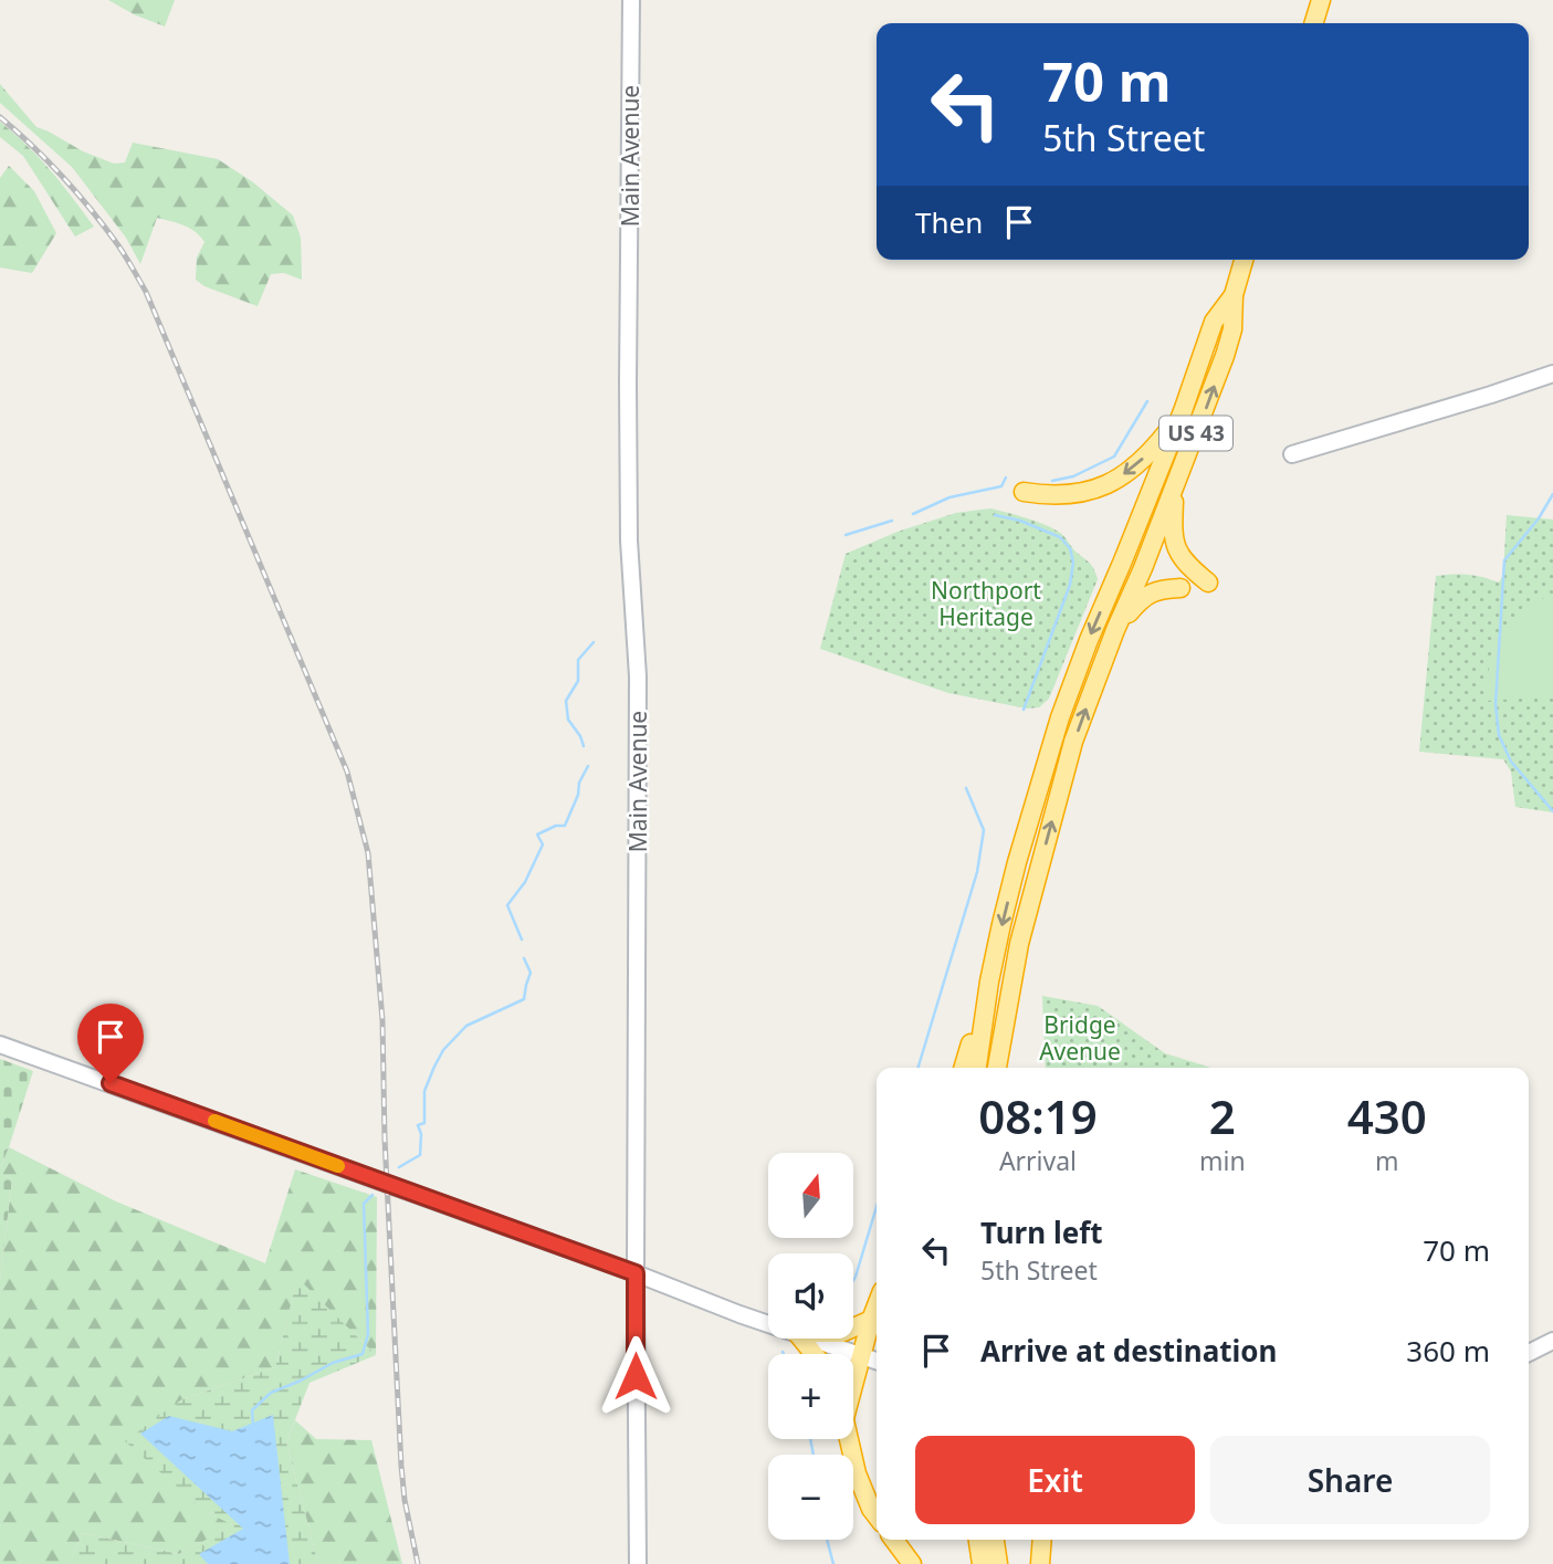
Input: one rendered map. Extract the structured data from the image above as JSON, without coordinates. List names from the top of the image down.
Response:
{
  "streets": {
    "highway": ["US 43"],
    "main road": ["Main Avenue"]
  },
  "parks": ["Northport Heritage", "Bridge Avenue"],
  "north": "top",
  "page": {
    "turn": ["70 m", "5th Street"],
    "then": "Then",
    "eta": [
      "08:19",
      "Arrival",
      "2",
      "min",
      "430",
      "m"
    ],
    "map_buttons": ["+", "−"],
    "list": [
      {
        "name": "Turn left",
        "note": "5th Street",
        "value": "70 m"
      },
      {
        "name": "Arrive at destination",
        "value": "360 m"
      }
    ],
    "buttons": ["Exit", "Share"]
  }
}
